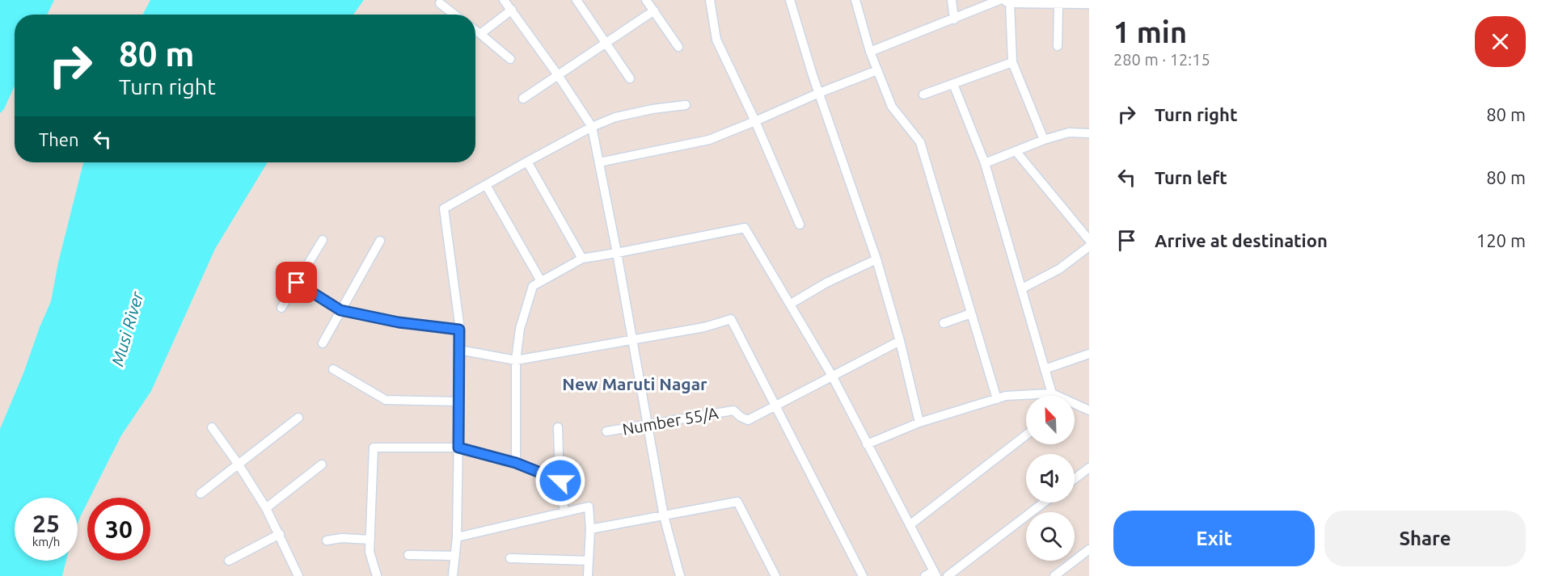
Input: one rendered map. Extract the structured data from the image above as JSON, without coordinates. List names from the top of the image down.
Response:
{
  "streets": {
    "street": ["Number 55/A"]
  },
  "districts": ["New Maruti Nagar"],
  "water": ["Musi River"],
  "north": "top left",
  "page": {
    "heading": ["1 min", "280 m · 12:15"],
    "turn": ["80 m", "Turn right"],
    "list": [
      {
        "name": "Turn right",
        "value": "80 m"
      },
      {
        "name": "Turn left",
        "value": "80 m"
      },
      {
        "name": "Arrive at destination",
        "value": "120 m"
      }
    ],
    "then": "Then",
    "speed": "25 km/h",
    "limit": "30",
    "buttons": ["Exit", "Share"]
  }
}
